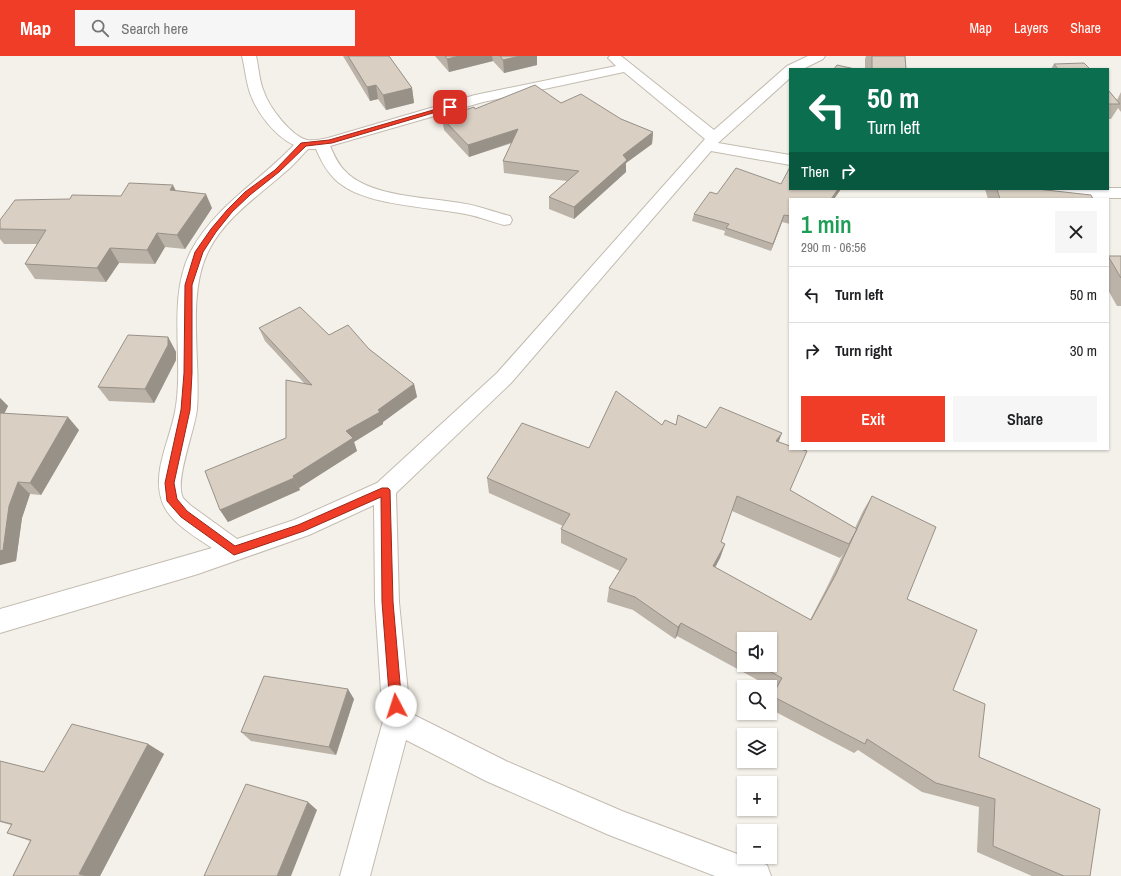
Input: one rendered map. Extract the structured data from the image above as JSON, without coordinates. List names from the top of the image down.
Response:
{
  "page": {
    "header": "Map",
    "search": "Search here",
    "nav": ["Map", "Layers", "Share"],
    "turn": ["50 m", "Turn left"],
    "then": "Then",
    "heading": ["1 min", "290 m · 06:56"],
    "list": [
      {
        "name": "Turn left",
        "value": "50 m"
      },
      {
        "name": "Turn right",
        "value": "30 m"
      }
    ],
    "buttons": ["Exit", "Share"],
    "map_buttons": ["+", "−"]
  }
}
